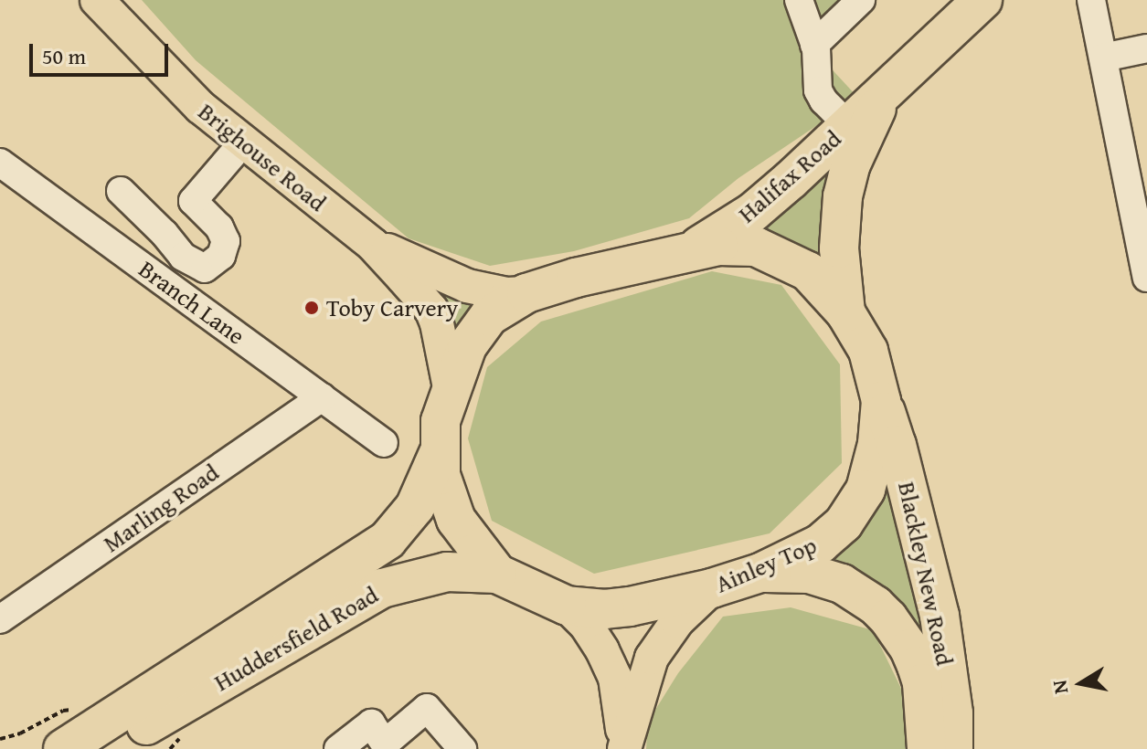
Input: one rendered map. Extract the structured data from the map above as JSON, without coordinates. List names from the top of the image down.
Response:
{
  "streets": {
    "highway": [
      "Halifax Road",
      "Ainley Top",
      "Blackley New Road",
      "Huddersfield Road"
    ],
    "main road": ["Brighouse Road"],
    "street": ["Branch Lane", "Marling Road"]
  },
  "crossings": [
    ["Halifax Road", "Ainley Top"],
    ["Branch Lane", "Marling Road"],
    ["Ainley Top", "Blackley New Road"],
    ["Ainley Top", "Huddersfield Road"]
  ],
  "places": ["Toby Carvery"],
  "scale_bar": "50 m",
  "north": "left"
}
